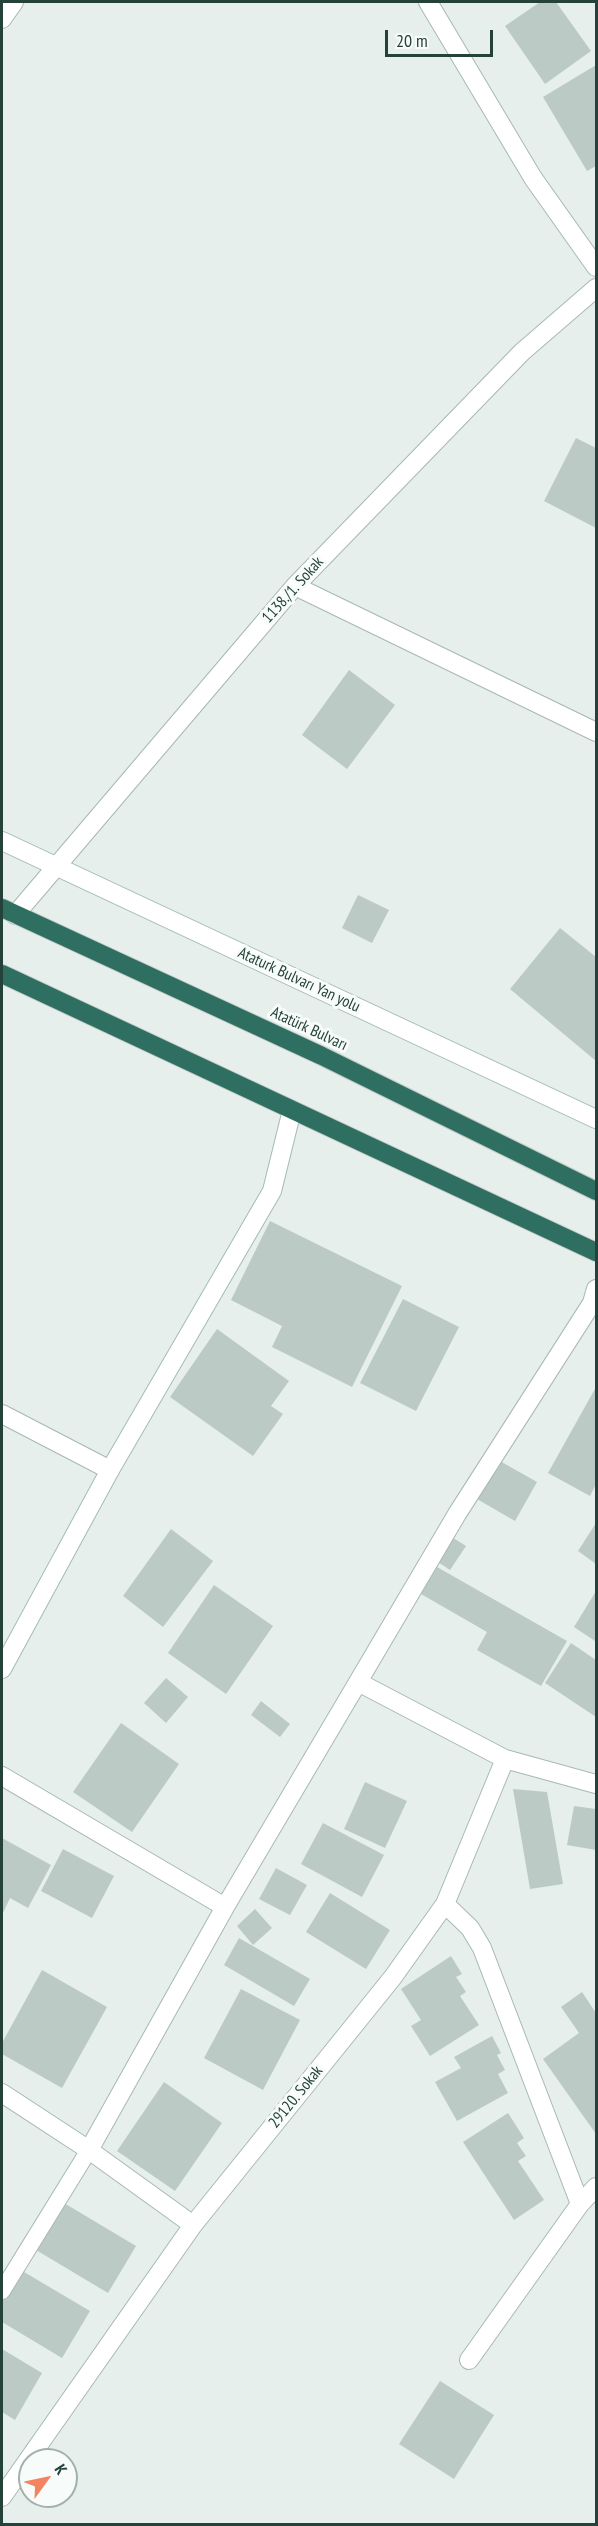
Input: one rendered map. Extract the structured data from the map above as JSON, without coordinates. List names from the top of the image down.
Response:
{
  "streets": {
    "highway": ["Atatürk Bulvarı"],
    "street": ["1138./1. Sokak", "Ataturk Bulvarı Yan yolu", "29120. Sokak"]
  },
  "crossings": [
    ["1138./1. Sokak", "Ataturk Bulvarı Yan yolu"],
    ["1138./1. Sokak", "Atatürk Bulvarı"]
  ],
  "scale_bar": "20 m",
  "north": "top right"
}
